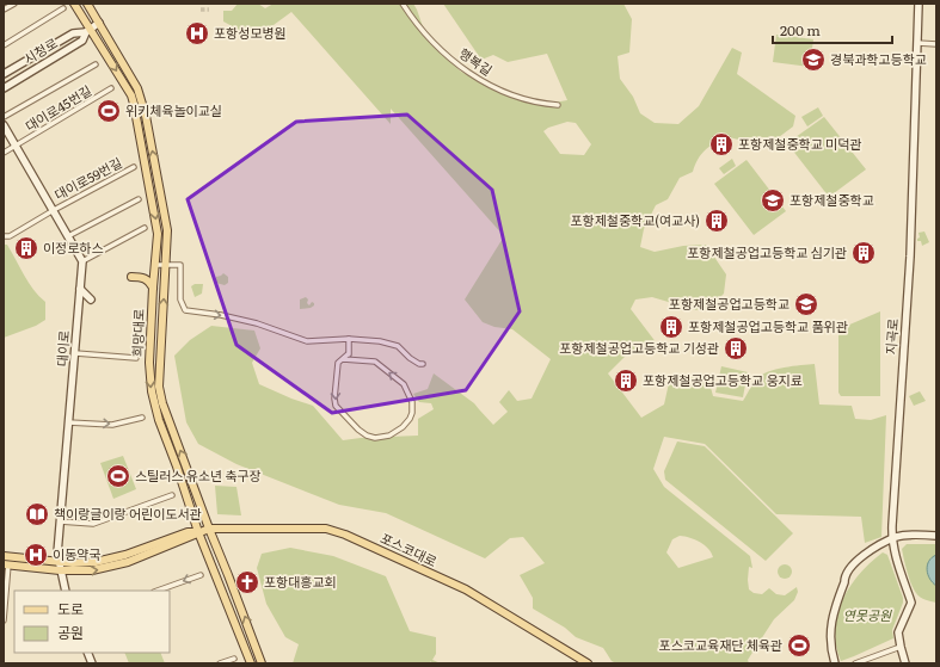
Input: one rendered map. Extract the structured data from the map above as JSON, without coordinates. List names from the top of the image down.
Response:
{
  "streets": {
    "main road": [
      "시청로",
      "희망대로",
      "지곡로",
      "대이로",
      "포스코대로"
    ],
    "street": ["행복길", "대이로45번길", "대이로59번길"]
  },
  "crossings": [
    ["시청로", "희망대로"],
    ["희망대로", "포스코대로"],
    ["대이로", "포스코대로"]
  ],
  "parks": ["연못공원"],
  "places": {
    "hospital": ["포항성모병원", "이동약국"],
    "school or university": ["경북과학고등학교", "포항제철중학교", "포항제철공업고등학교"],
    "sports": ["위키체육놀이교실", "스틸러스 유소년 축구장", "포스코교육재단 체육관"],
    "building": [
      "포항제철중학교 미덕관",
      "포항제철중학교(여교사)",
      "이정로하스",
      "포항제철공업고등학교 심기관",
      "포항제철공업고등학교 품위관",
      "포항제철공업고등학교 기성관",
      "포항제철공업고등학교 웅지료"
    ],
    "library": ["책이랑글이랑 어린이도서관"],
    "church": ["포항대흥교회"]
  },
  "legend": ["도로", "공원"],
  "scale_bar": "200 m"
}
